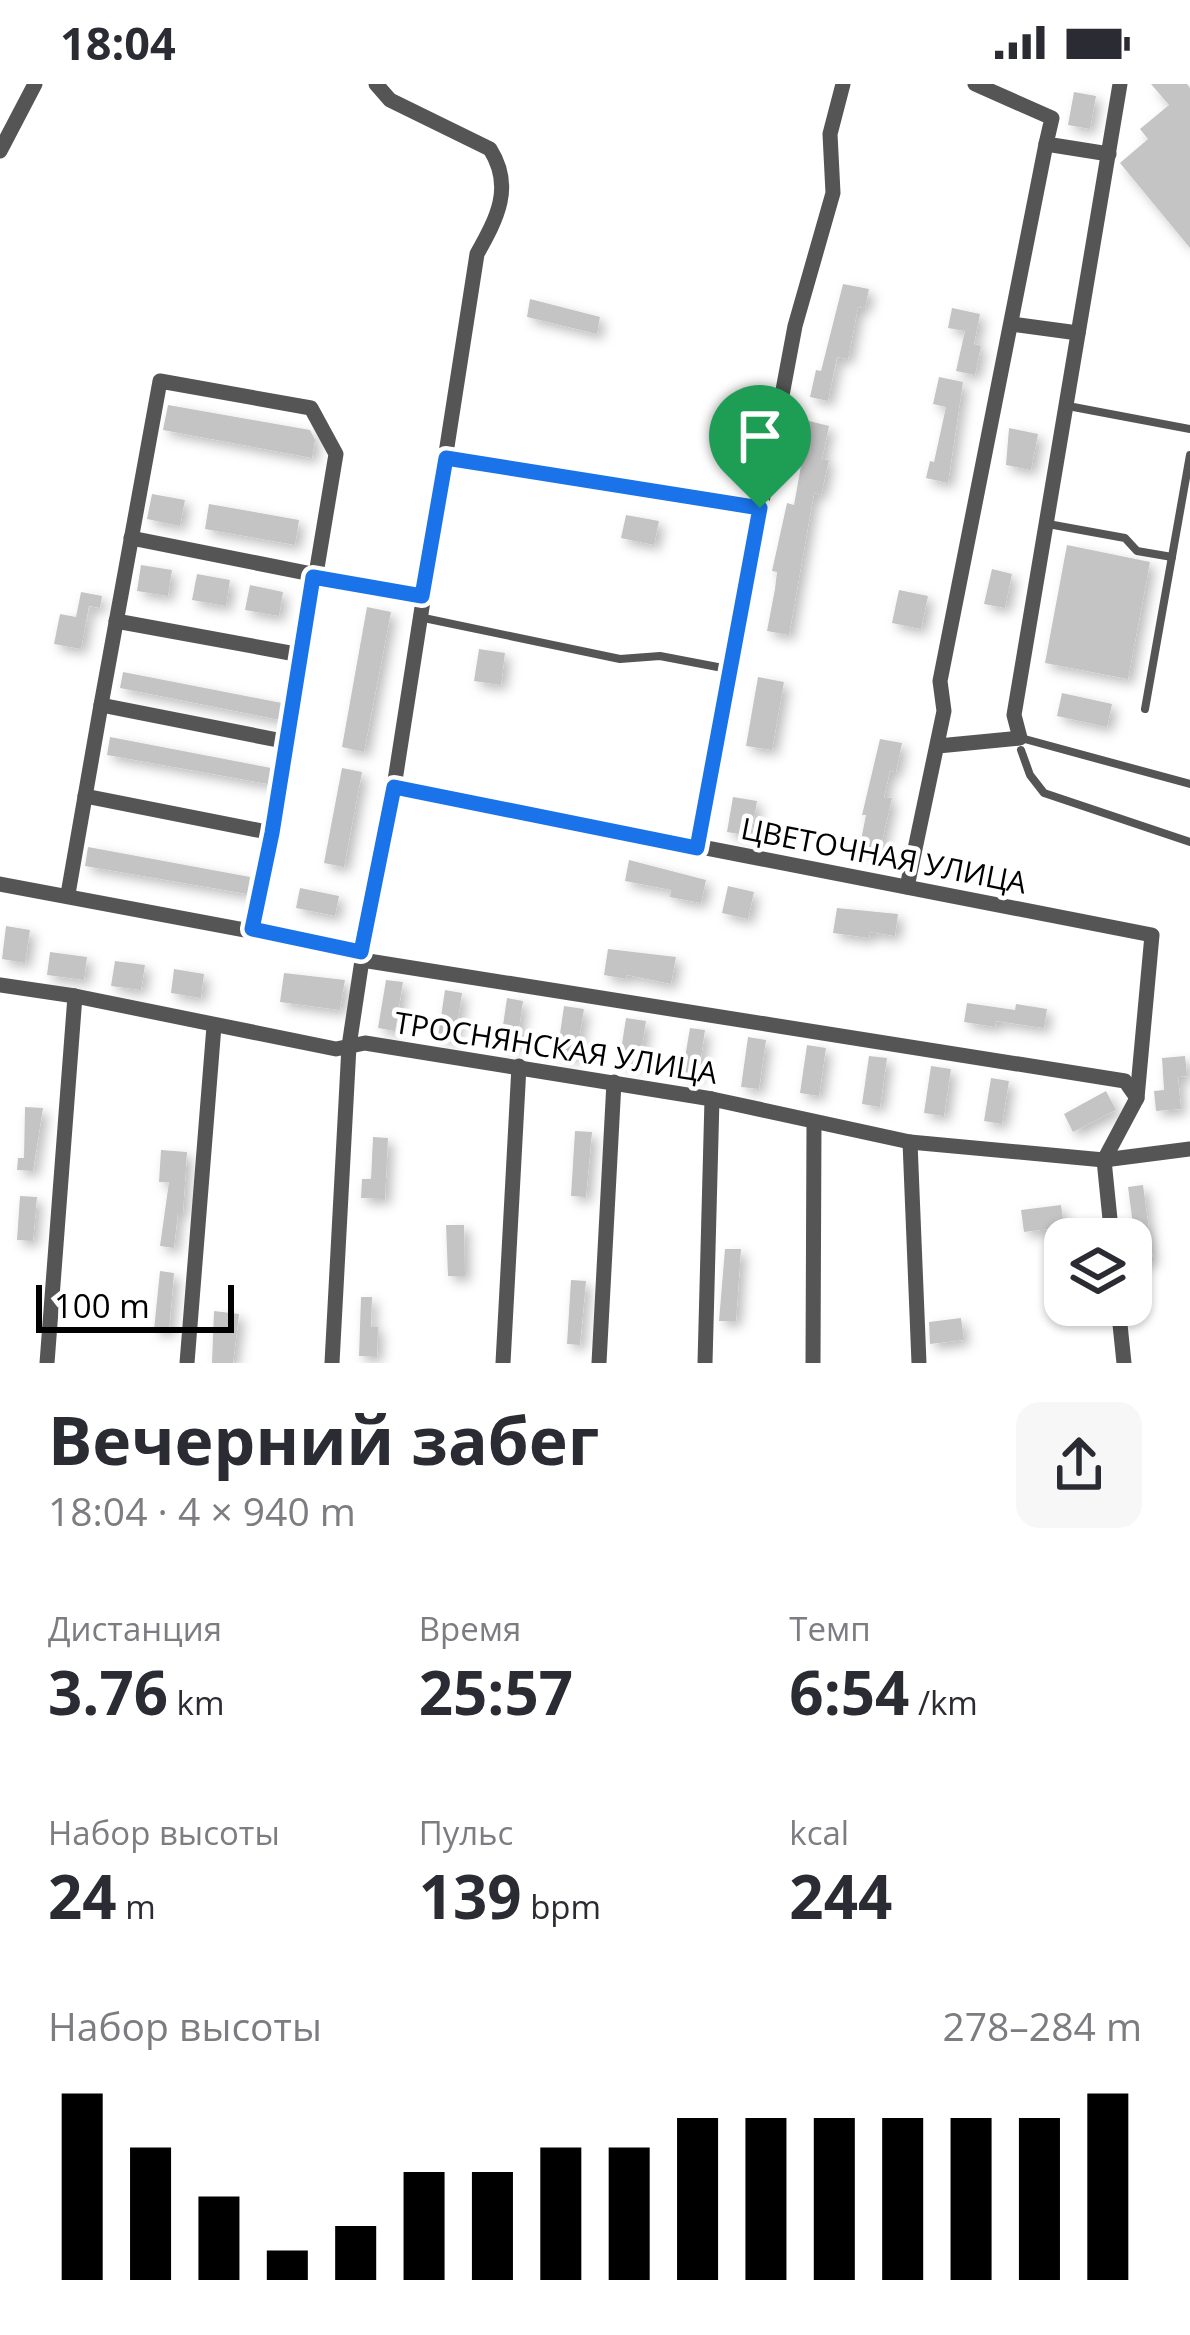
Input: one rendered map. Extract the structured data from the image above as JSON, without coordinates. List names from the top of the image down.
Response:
{
  "streets": {
    "street": ["ЦВЕТОЧНАЯ УЛИЦА", "ТРОСНЯНСКАЯ УЛИЦА"]
  },
  "scale_bar": "100 m",
  "page": {
    "status": "18:04",
    "scale": "100 m",
    "heading": ["Вечерний забег", "18:04 · 4 × 940 m"],
    "stats": [
      ["Дистанция", "3.76 km"],
      ["Время", "25:57"],
      ["Темп", "6:54 /km"],
      ["Набор высоты", "24 m"],
      ["Пульс", "139 bpm"],
      ["kcal", "244"]
    ],
    "chart": ["Набор высоты", "278–284 m"]
  }
}
